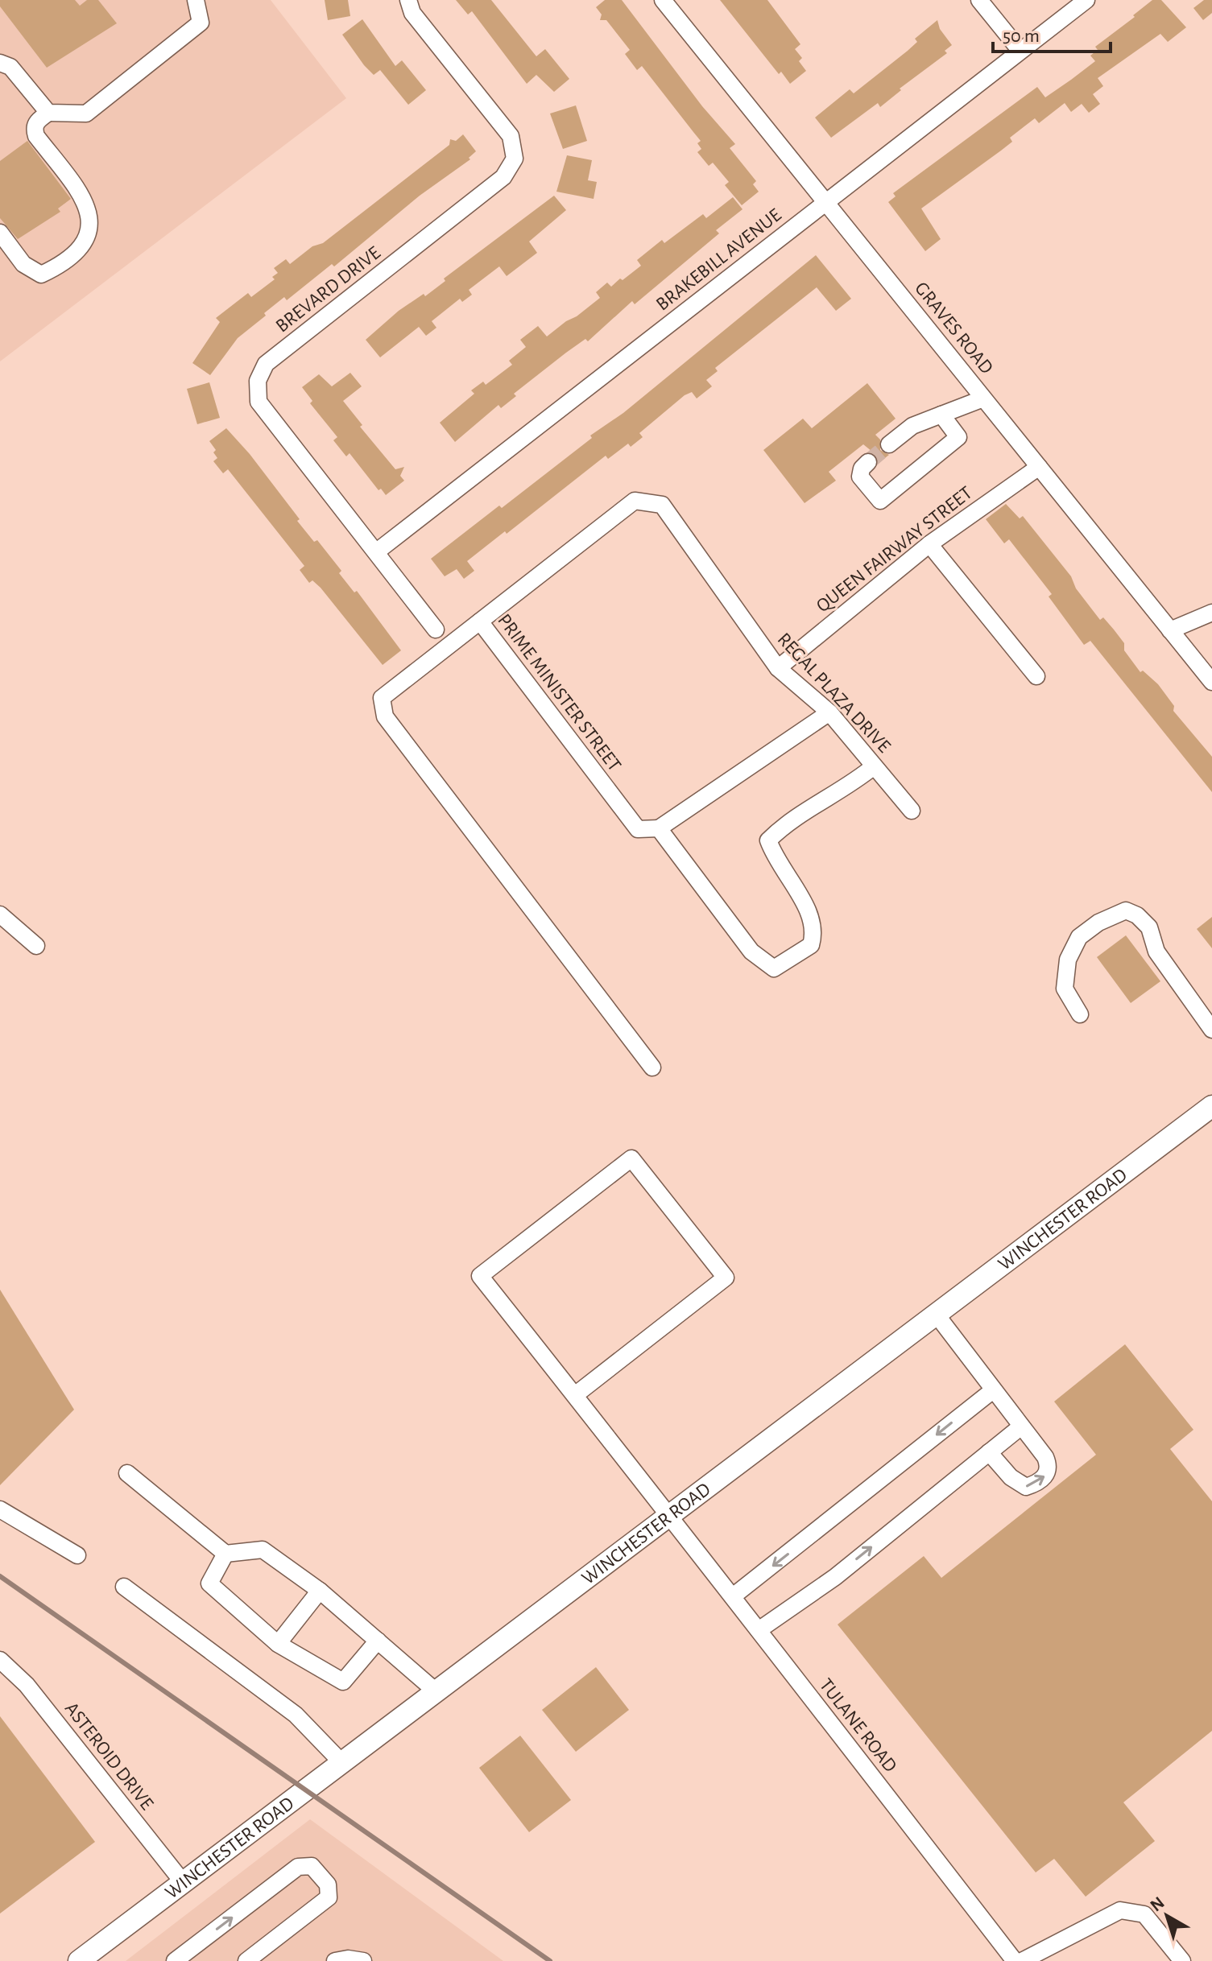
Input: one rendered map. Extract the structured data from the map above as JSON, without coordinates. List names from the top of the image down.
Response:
{
  "streets": {
    "main road": ["WINCHESTER ROAD"],
    "street": [
      "BRAKEBILL AVENUE",
      "BREVARD DRIVE",
      "GRAVES ROAD",
      "QUEEN FAIRWAY STREET",
      "PRIME MINISTER STREET",
      "REGAL PLAZA DRIVE",
      "TULANE ROAD",
      "ASTEROID DRIVE"
    ]
  },
  "crossings": [
    ["BRAKEBILL AVENUE", "BREVARD DRIVE"],
    ["BRAKEBILL AVENUE", "GRAVES ROAD"],
    ["GRAVES ROAD", "QUEEN FAIRWAY STREET"],
    ["QUEEN FAIRWAY STREET", "REGAL PLAZA DRIVE"],
    ["PRIME MINISTER STREET", "REGAL PLAZA DRIVE"],
    ["WINCHESTER ROAD", "TULANE ROAD"],
    ["WINCHESTER ROAD", "ASTEROID DRIVE"]
  ],
  "scale_bar": "50 m",
  "north": "top left"
}
